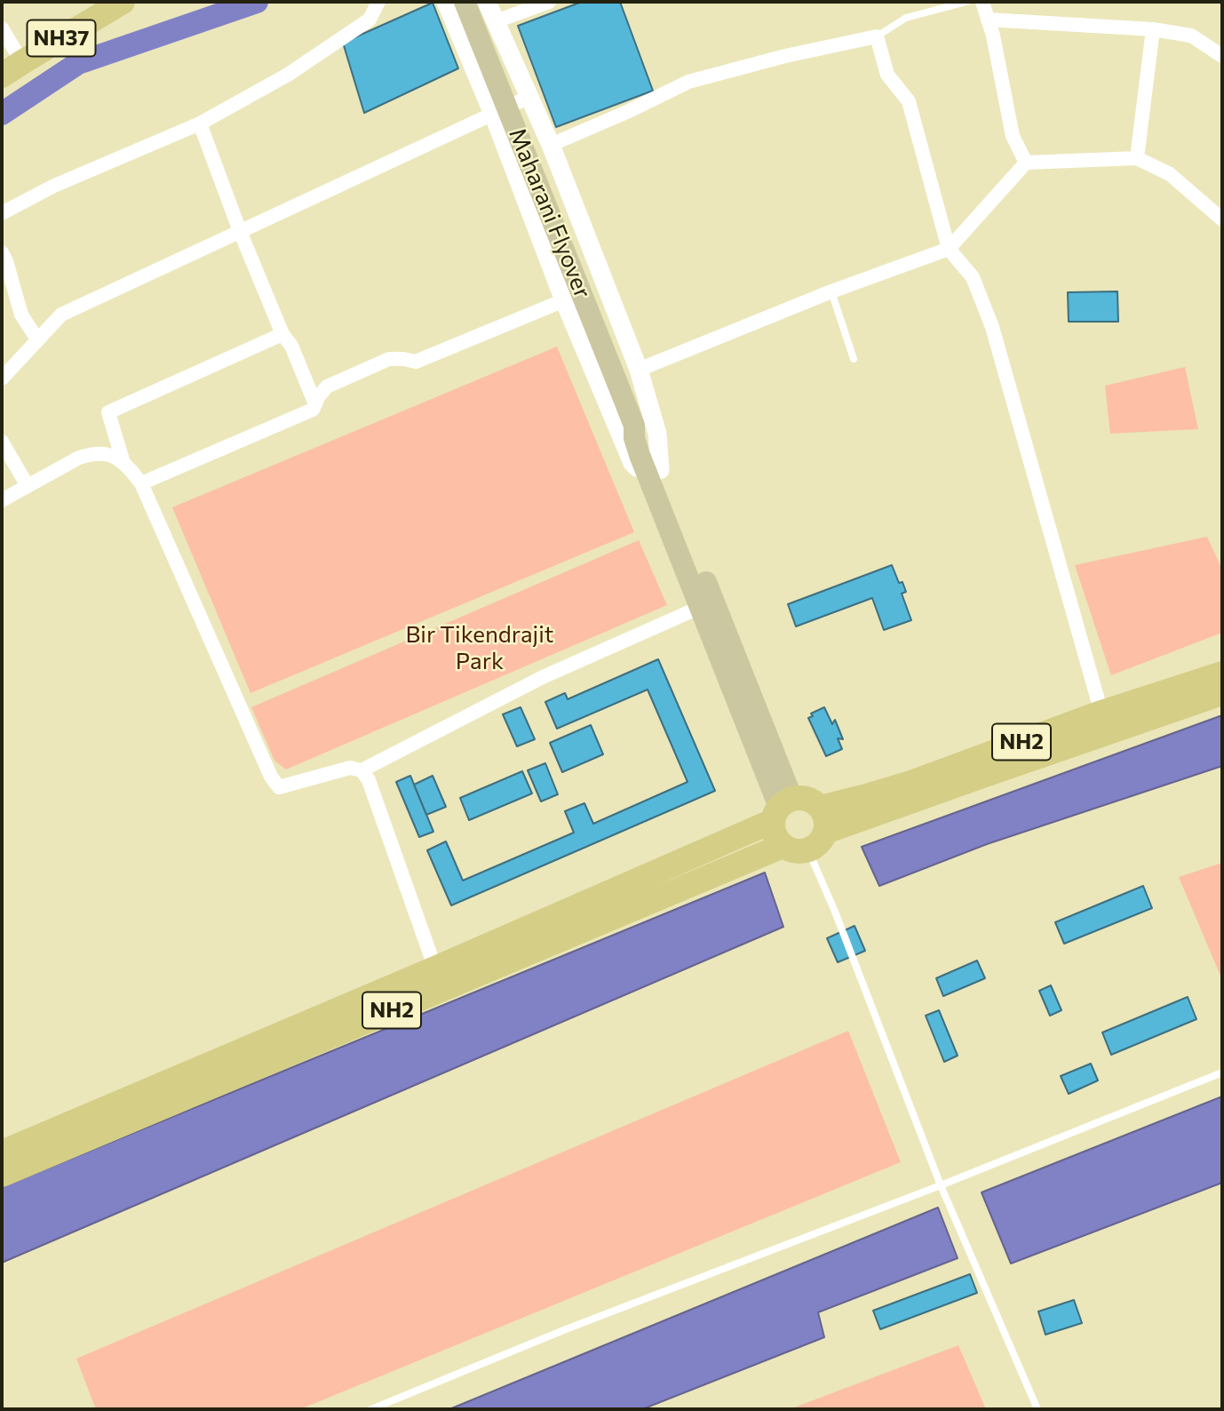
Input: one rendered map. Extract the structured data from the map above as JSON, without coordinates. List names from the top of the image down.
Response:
{
  "streets": {
    "highway": ["NH37", "NH2"],
    "main road": ["Maharani Flyover"]
  },
  "parks": ["Bir Tikendrajit Park"]
}
